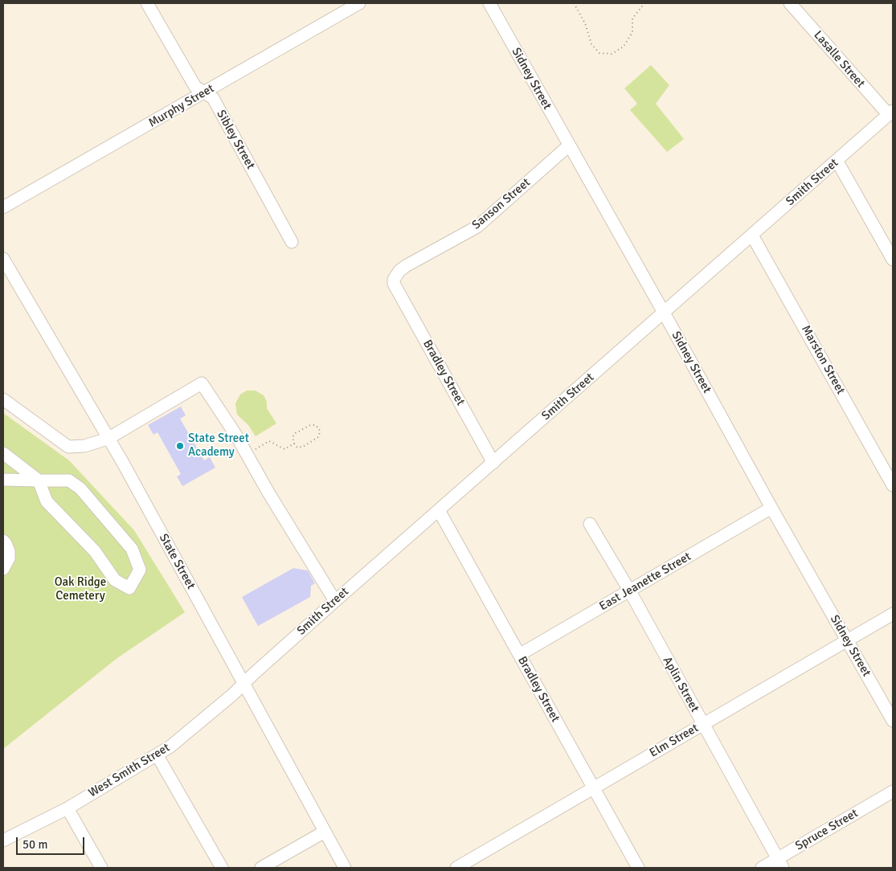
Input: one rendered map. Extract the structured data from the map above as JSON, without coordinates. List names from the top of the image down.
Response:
{
  "streets": {
    "street": [
      "Lasalle Street",
      "Sidney Street",
      "Murphy Street",
      "Sibley Street",
      "Smith Street",
      "Sanson Street",
      "Marston Street",
      "Bradley Street",
      "State Street",
      "East Jeanette Street",
      "Aplin Street",
      "Elm Street",
      "West Smith Street",
      "Spruce Street"
    ]
  },
  "crossings": [
    ["Lasalle Street", "Smith Street"],
    ["Sidney Street", "Smith Street"],
    ["Sidney Street", "Sanson Street"],
    ["Sidney Street", "East Jeanette Street"],
    ["Sidney Street", "Elm Street"],
    ["Murphy Street", "Sibley Street"],
    ["Smith Street", "Marston Street"],
    ["Smith Street", "Bradley Street"],
    ["Smith Street", "State Street"],
    ["Smith Street", "West Smith Street"],
    ["Sanson Street", "Bradley Street"],
    ["Bradley Street", "East Jeanette Street"],
    ["Bradley Street", "Elm Street"],
    ["State Street", "West Smith Street"],
    ["East Jeanette Street", "Aplin Street"],
    ["Aplin Street", "Elm Street"],
    ["Aplin Street", "Spruce Street"]
  ],
  "parks": ["Oak Ridge Cemetery"],
  "places": ["State Street Academy"],
  "scale_bar": "50 m"
}
